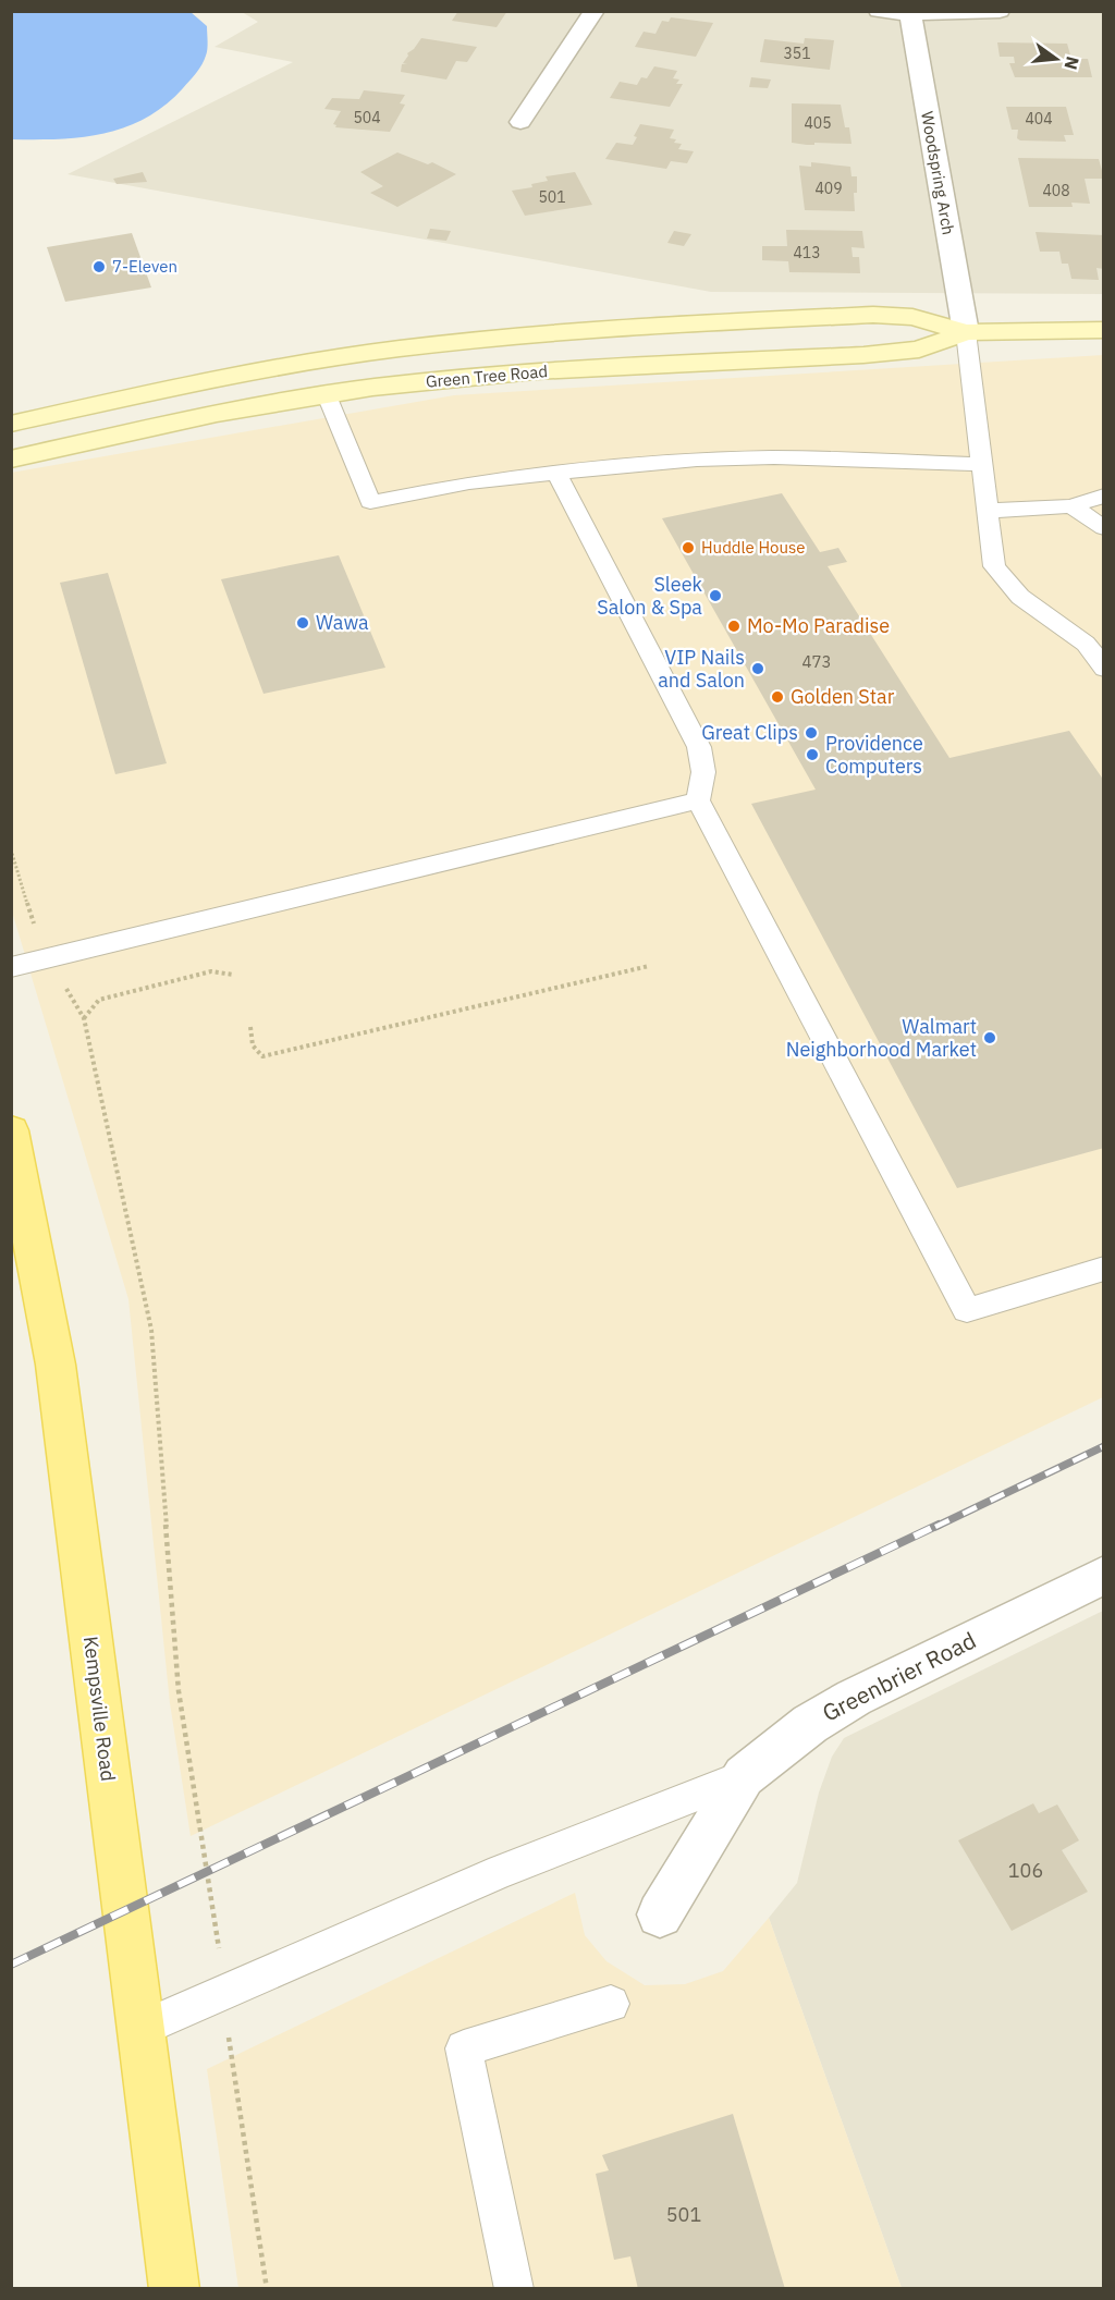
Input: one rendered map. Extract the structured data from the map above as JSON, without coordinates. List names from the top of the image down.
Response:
{
  "streets": {
    "main road": ["Kempsville Road"],
    "street": ["Woodspring Arch", "Green Tree Road", "Greenbrier Road"]
  },
  "crossings": [
    ["Woodspring Arch", "Green Tree Road"]
  ],
  "places": [
    "7-Eleven",
    "Huddle House",
    "Sleek Salon & Spa",
    "Wawa",
    "Mo-Mo Paradise",
    "VIP Nails and Salon",
    "Golden Star",
    "Great Clips",
    "Providence Computers",
    "Walmart Neighborhood Market"
  ],
  "house_numbers": [
    "351",
    "504",
    "404",
    "405",
    "409",
    "408",
    "501",
    "413",
    "473",
    "106",
    "501"
  ],
  "north": "right"
}
